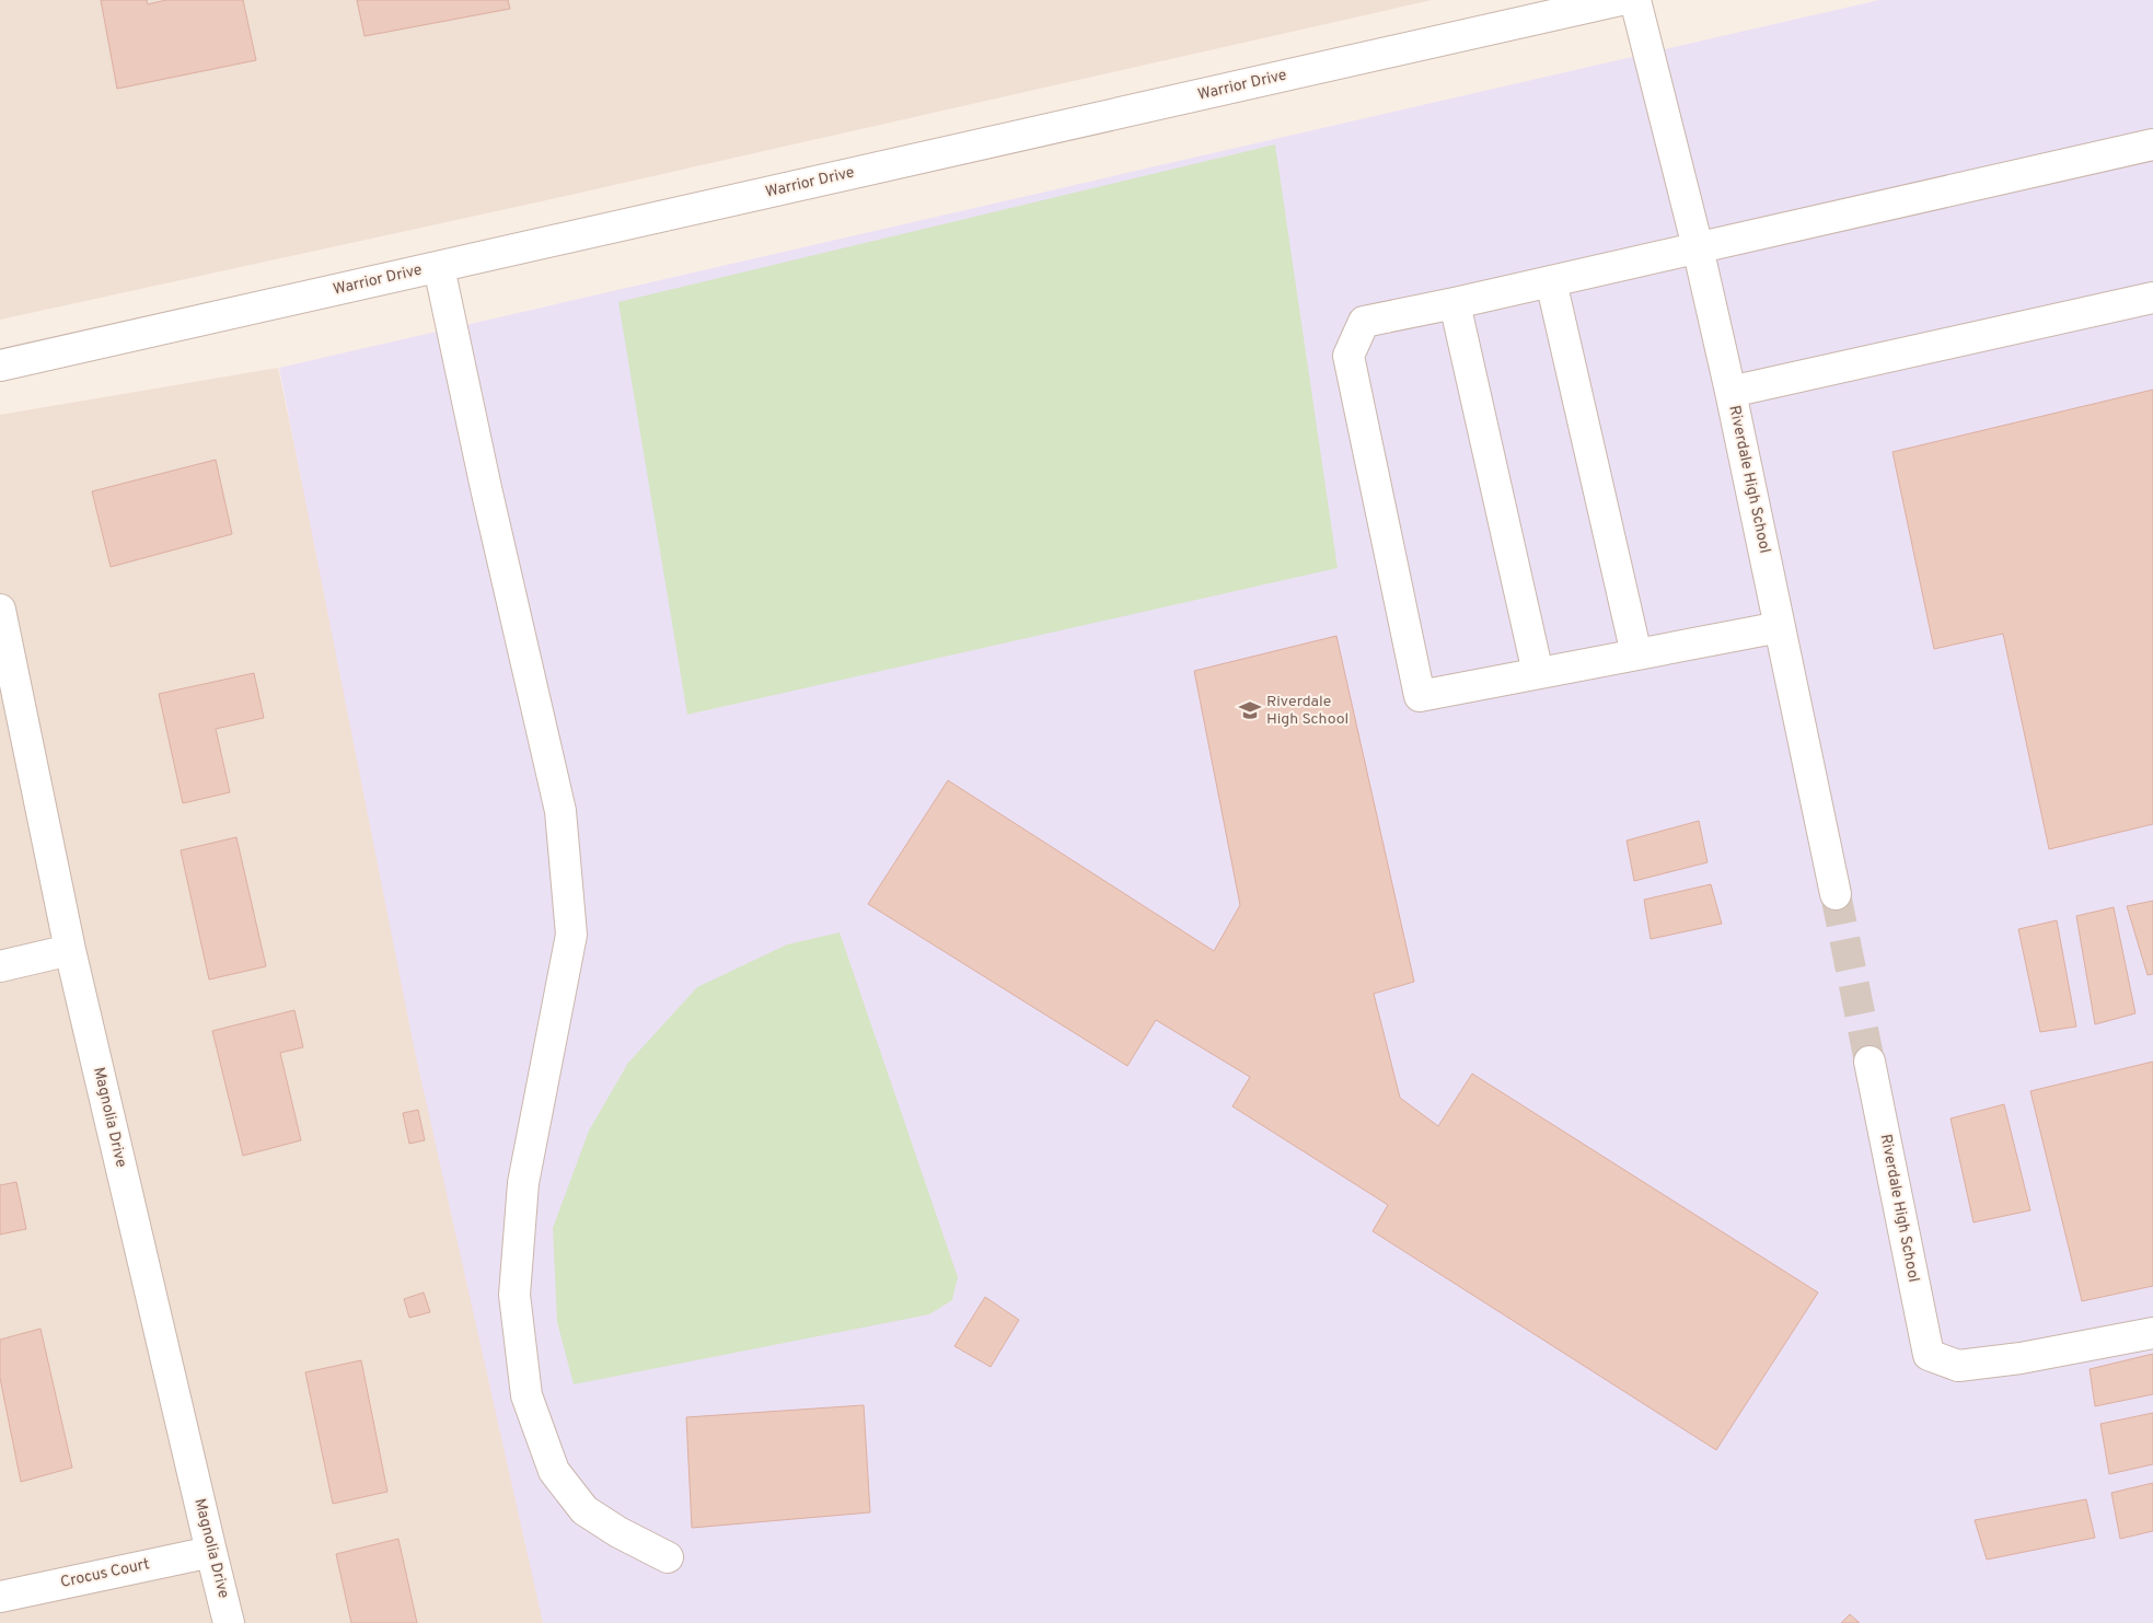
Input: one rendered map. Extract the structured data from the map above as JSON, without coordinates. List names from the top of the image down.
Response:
{
  "streets": {
    "street": [
      "Warrior Drive",
      "Riverdale High School",
      "Magnolia Drive",
      "Crocus Court"
    ]
  },
  "crossings": [
    ["Magnolia Drive", "Crocus Court"]
  ],
  "places": {
    "school or university": ["Riverdale High School"]
  }
}
